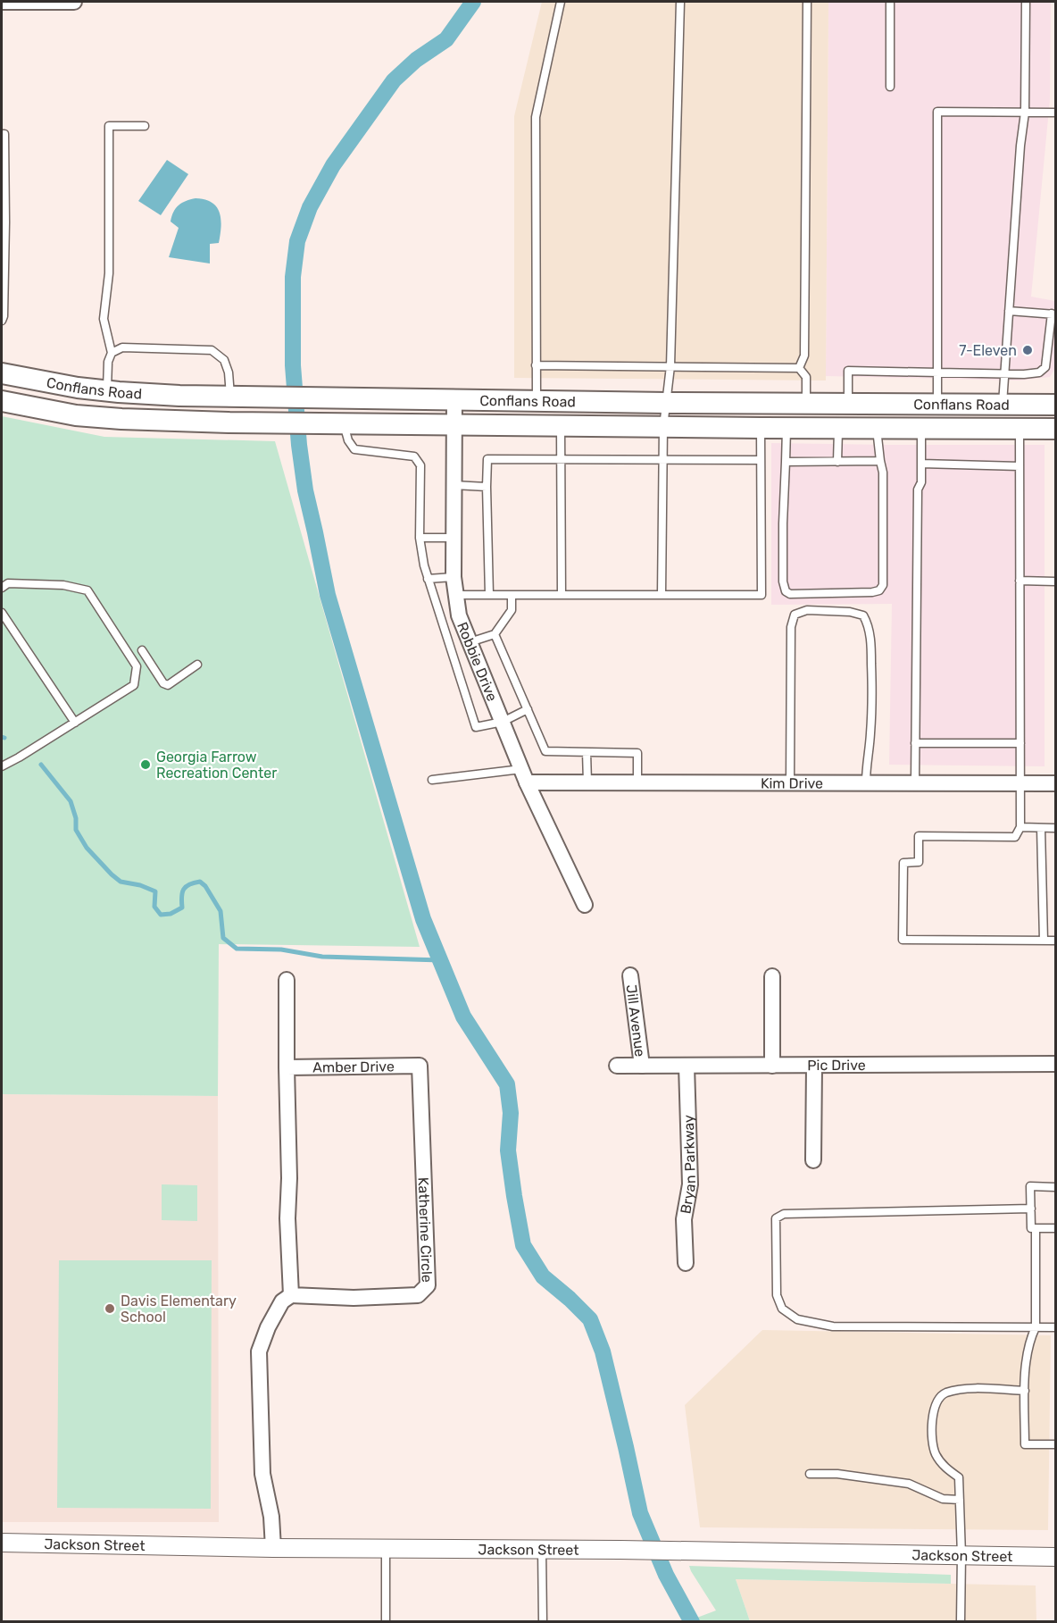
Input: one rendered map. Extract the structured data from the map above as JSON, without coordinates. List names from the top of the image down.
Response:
{
  "streets": {
    "main road": ["Conflans Road"],
    "street": [
      "Robbie Drive",
      "Kim Drive",
      "Jill Avenue",
      "Pic Drive",
      "Amber Drive",
      "Bryan Parkway",
      "Katherine Circle",
      "Jackson Street"
    ]
  },
  "crossings": [
    ["Conflans Road", "Robbie Drive"],
    ["Robbie Drive", "Kim Drive"],
    ["Jill Avenue", "Pic Drive"],
    ["Pic Drive", "Bryan Parkway"],
    ["Amber Drive", "Katherine Circle"]
  ],
  "places": ["7-Eleven", "Georgia Farrow Recreation Center", "Davis Elementary School"]
}
